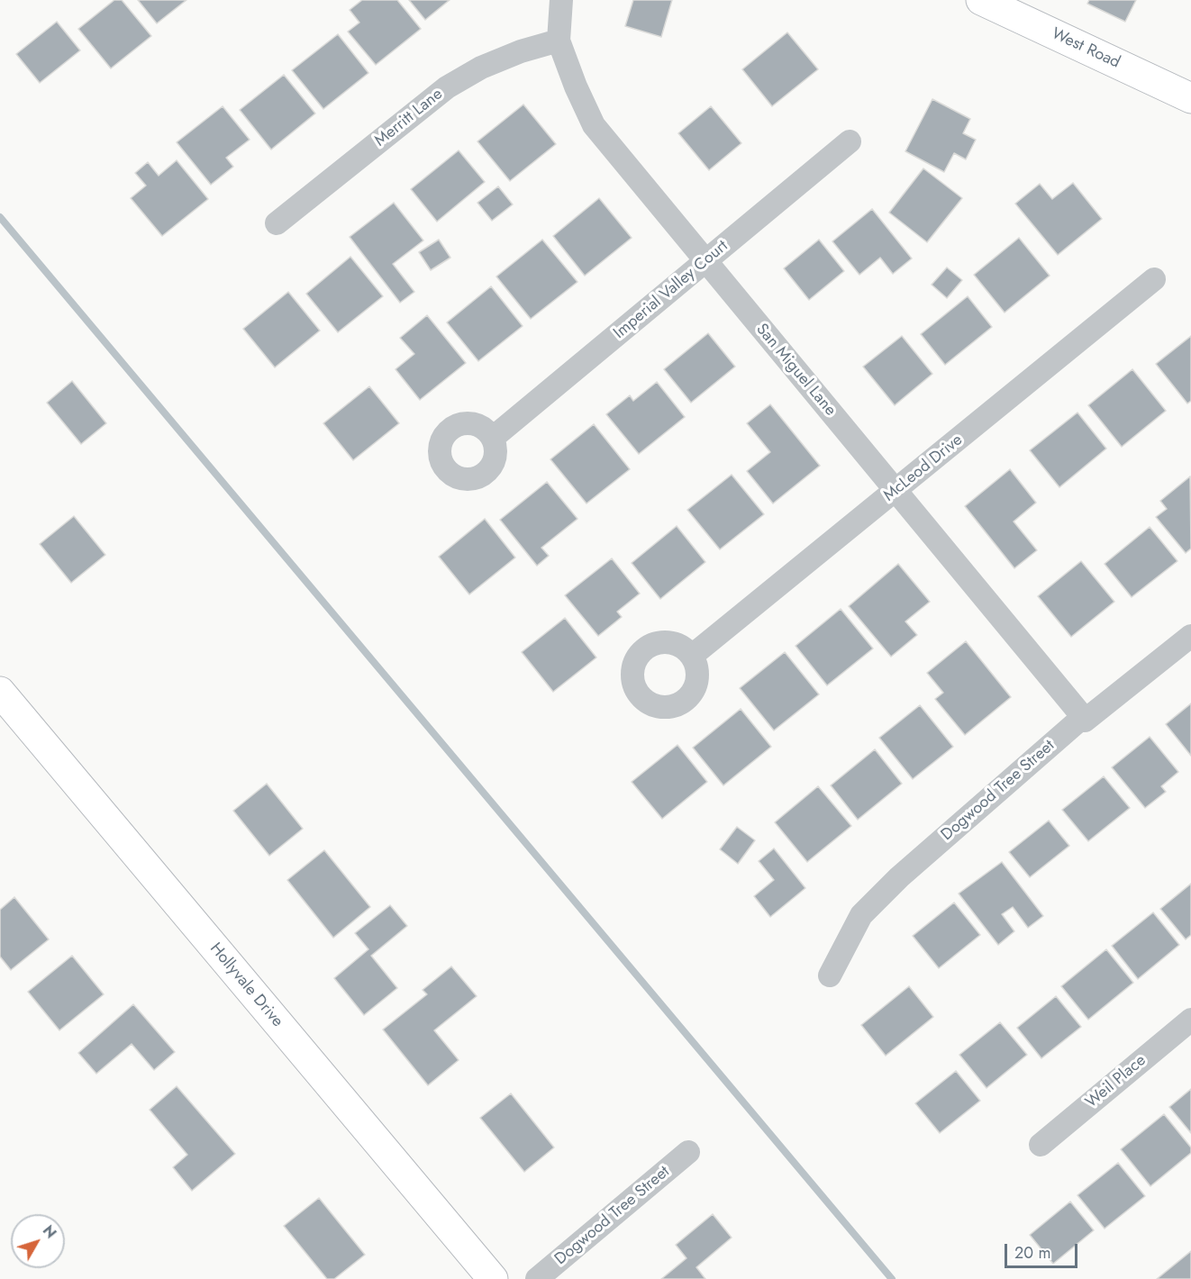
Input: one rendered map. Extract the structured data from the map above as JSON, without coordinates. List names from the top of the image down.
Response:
{
  "streets": {
    "street": [
      "West Road",
      "Merritt Lane",
      "Imperial Valley Court",
      "San Miguel Lane",
      "McLeod Drive",
      "Dogwood Tree Street",
      "Hollyvale Drive",
      "Weil Place"
    ]
  },
  "crossings": [
    ["Merritt Lane", "San Miguel Lane"],
    ["Imperial Valley Court", "San Miguel Lane"],
    ["San Miguel Lane", "McLeod Drive"],
    ["San Miguel Lane", "Dogwood Tree Street"]
  ],
  "scale_bar": "20 m",
  "north": "top right"
}
